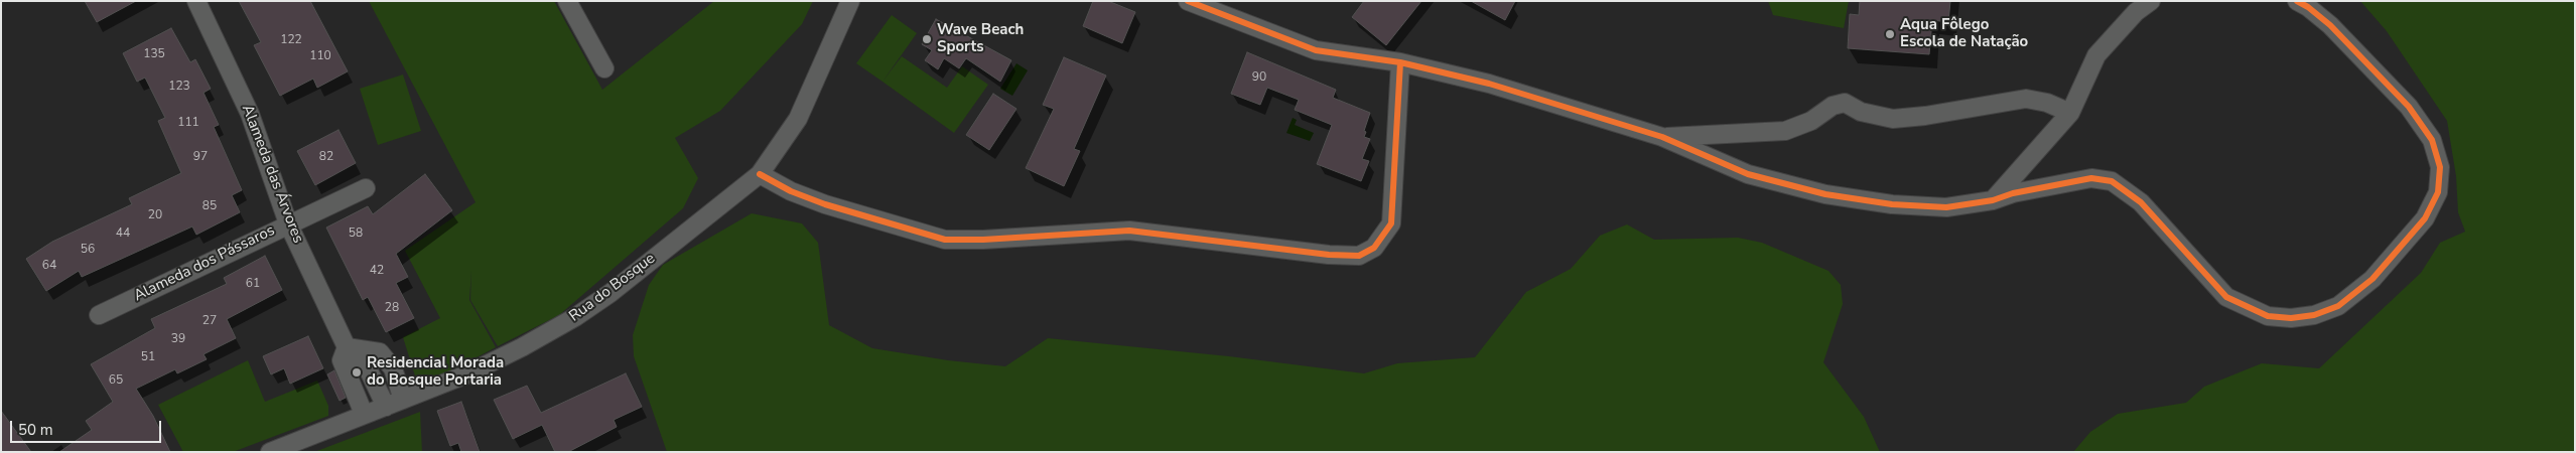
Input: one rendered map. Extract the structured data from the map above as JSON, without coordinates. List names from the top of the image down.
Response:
{
  "streets": {
    "street": ["Alameda das Árvores", "Alameda dos Pássaros", "Rua do Bosque"]
  },
  "crossings": [
    ["Alameda das Árvores", "Alameda dos Pássaros"],
    ["Alameda das Árvores", "Rua do Bosque"]
  ],
  "places": ["Aqua Fôlego Escola de Natação", "Wave Beach Sports", "Residencial Morada do Bosque Portaria"],
  "house_numbers": [
    "122",
    "135",
    "110",
    "90",
    "123",
    "111",
    "97",
    "82",
    "85",
    "20",
    "44",
    "58",
    "56",
    "64",
    "42",
    "61",
    "28",
    "27",
    "39",
    "51",
    "65"
  ],
  "scale_bar": "50 m"
}
